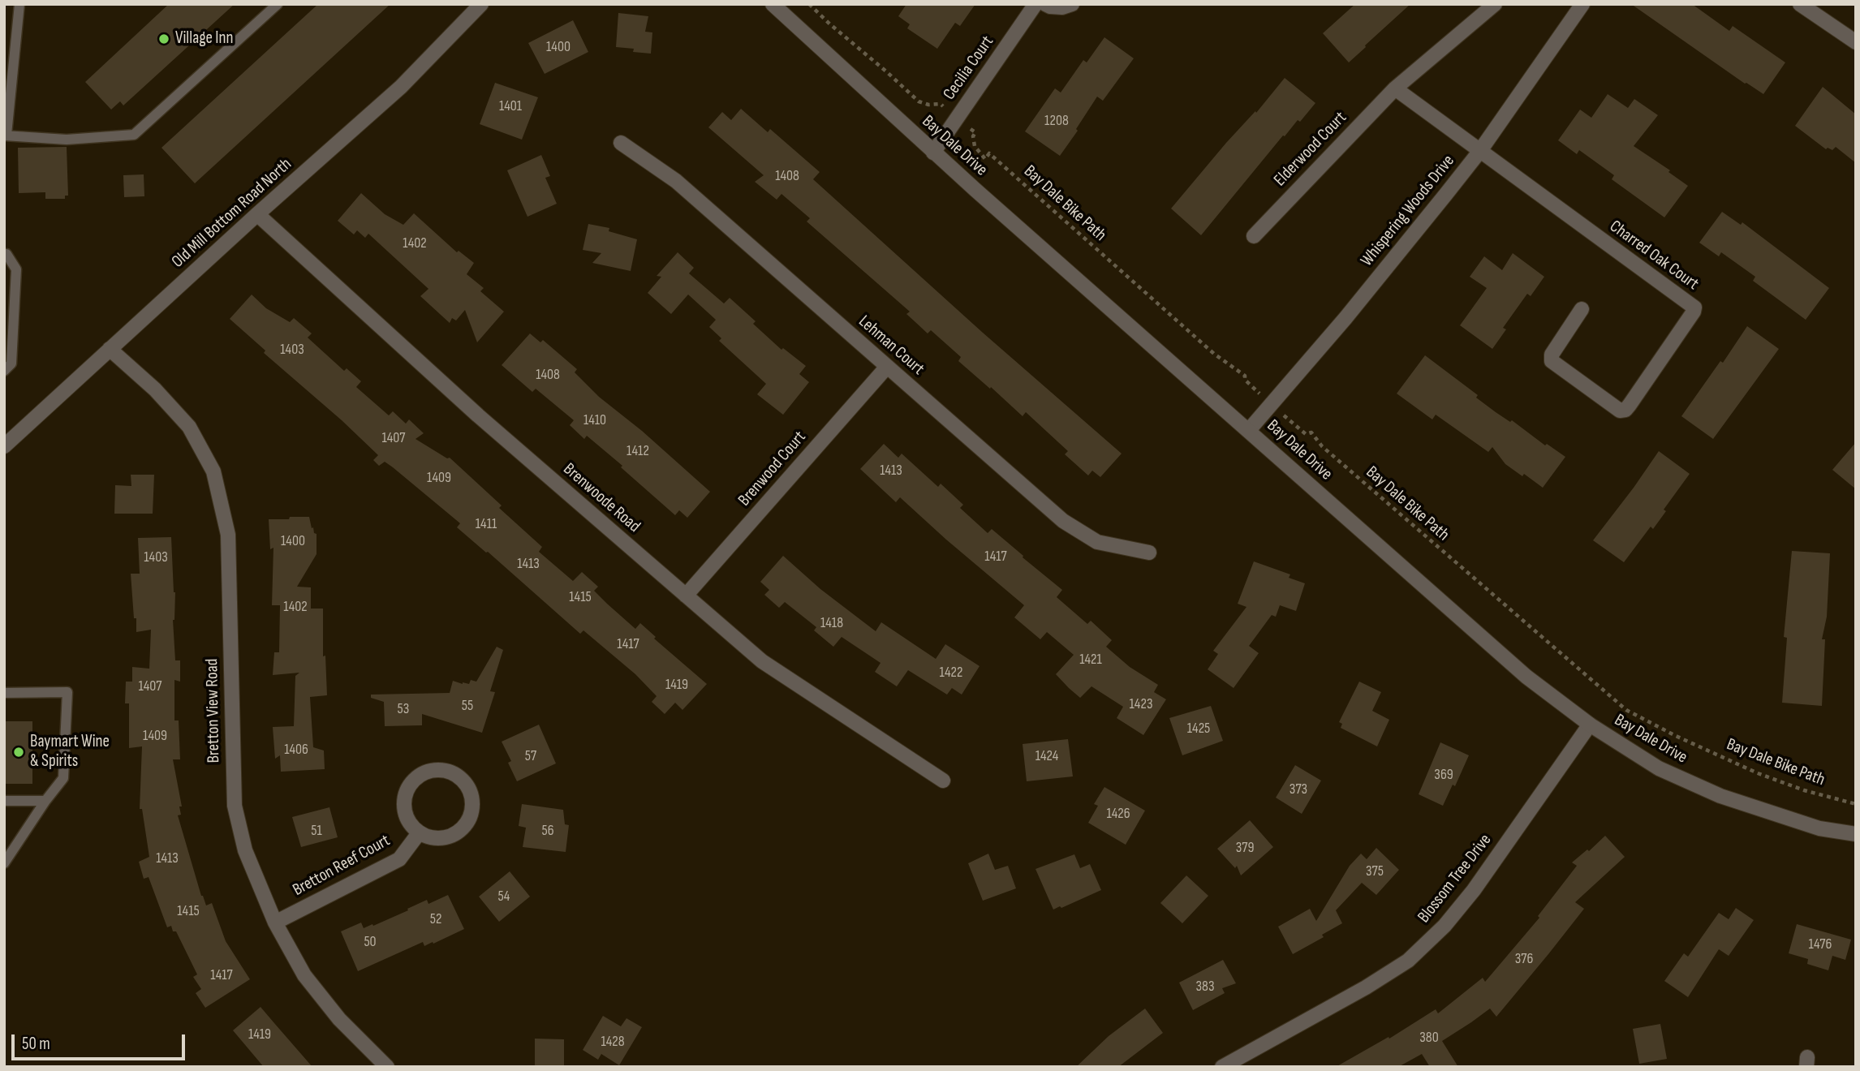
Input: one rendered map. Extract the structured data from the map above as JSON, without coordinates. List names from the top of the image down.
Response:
{
  "streets": {
    "street": [
      "Cecilia Court",
      "Bay Dale Drive",
      "Elderwood Court",
      "Whispering Woods Drive",
      "Old Mill Bottom Road North",
      "Charred Oak Court",
      "Lehman Court",
      "Brenwood Court",
      "Brenwoode Road",
      "Bretton View Road",
      "Bretton Reef Court",
      "Blossom Tree Drive"
    ],
    "path": ["Bay Dale Bike Path"]
  },
  "crossings": [
    ["Cecilia Court", "Bay Dale Drive"],
    ["Bay Dale Drive", "Whispering Woods Drive"],
    ["Bay Dale Drive", "Blossom Tree Drive"],
    ["Bay Dale Bike Path", "Whispering Woods Drive"],
    ["Whispering Woods Drive", "Charred Oak Court"],
    ["Old Mill Bottom Road North", "Brenwoode Road"],
    ["Old Mill Bottom Road North", "Bretton View Road"],
    ["Lehman Court", "Brenwood Court"],
    ["Brenwood Court", "Brenwoode Road"],
    ["Bretton View Road", "Bretton Reef Court"]
  ],
  "places": ["Village Inn", "Baymart Wine & Spirits"],
  "house_numbers": [
    "1400",
    "1401",
    "1208",
    "1408",
    "1402",
    "1403",
    "1408",
    "1410",
    "1407",
    "1412",
    "1413",
    "1409",
    "1411",
    "1400",
    "1417",
    "1403",
    "1413",
    "1415",
    "1402",
    "1418",
    "1417",
    "1421",
    "1422",
    "1419",
    "1407",
    "1423",
    "55",
    "53",
    "1425",
    "1409",
    "1406",
    "57",
    "1424",
    "369",
    "373",
    "1426",
    "51",
    "56",
    "379",
    "1413",
    "375",
    "54",
    "1415",
    "52",
    "50",
    "1476",
    "376",
    "1417",
    "383",
    "1419",
    "380",
    "1428"
  ],
  "scale_bar": "50 m"
}
